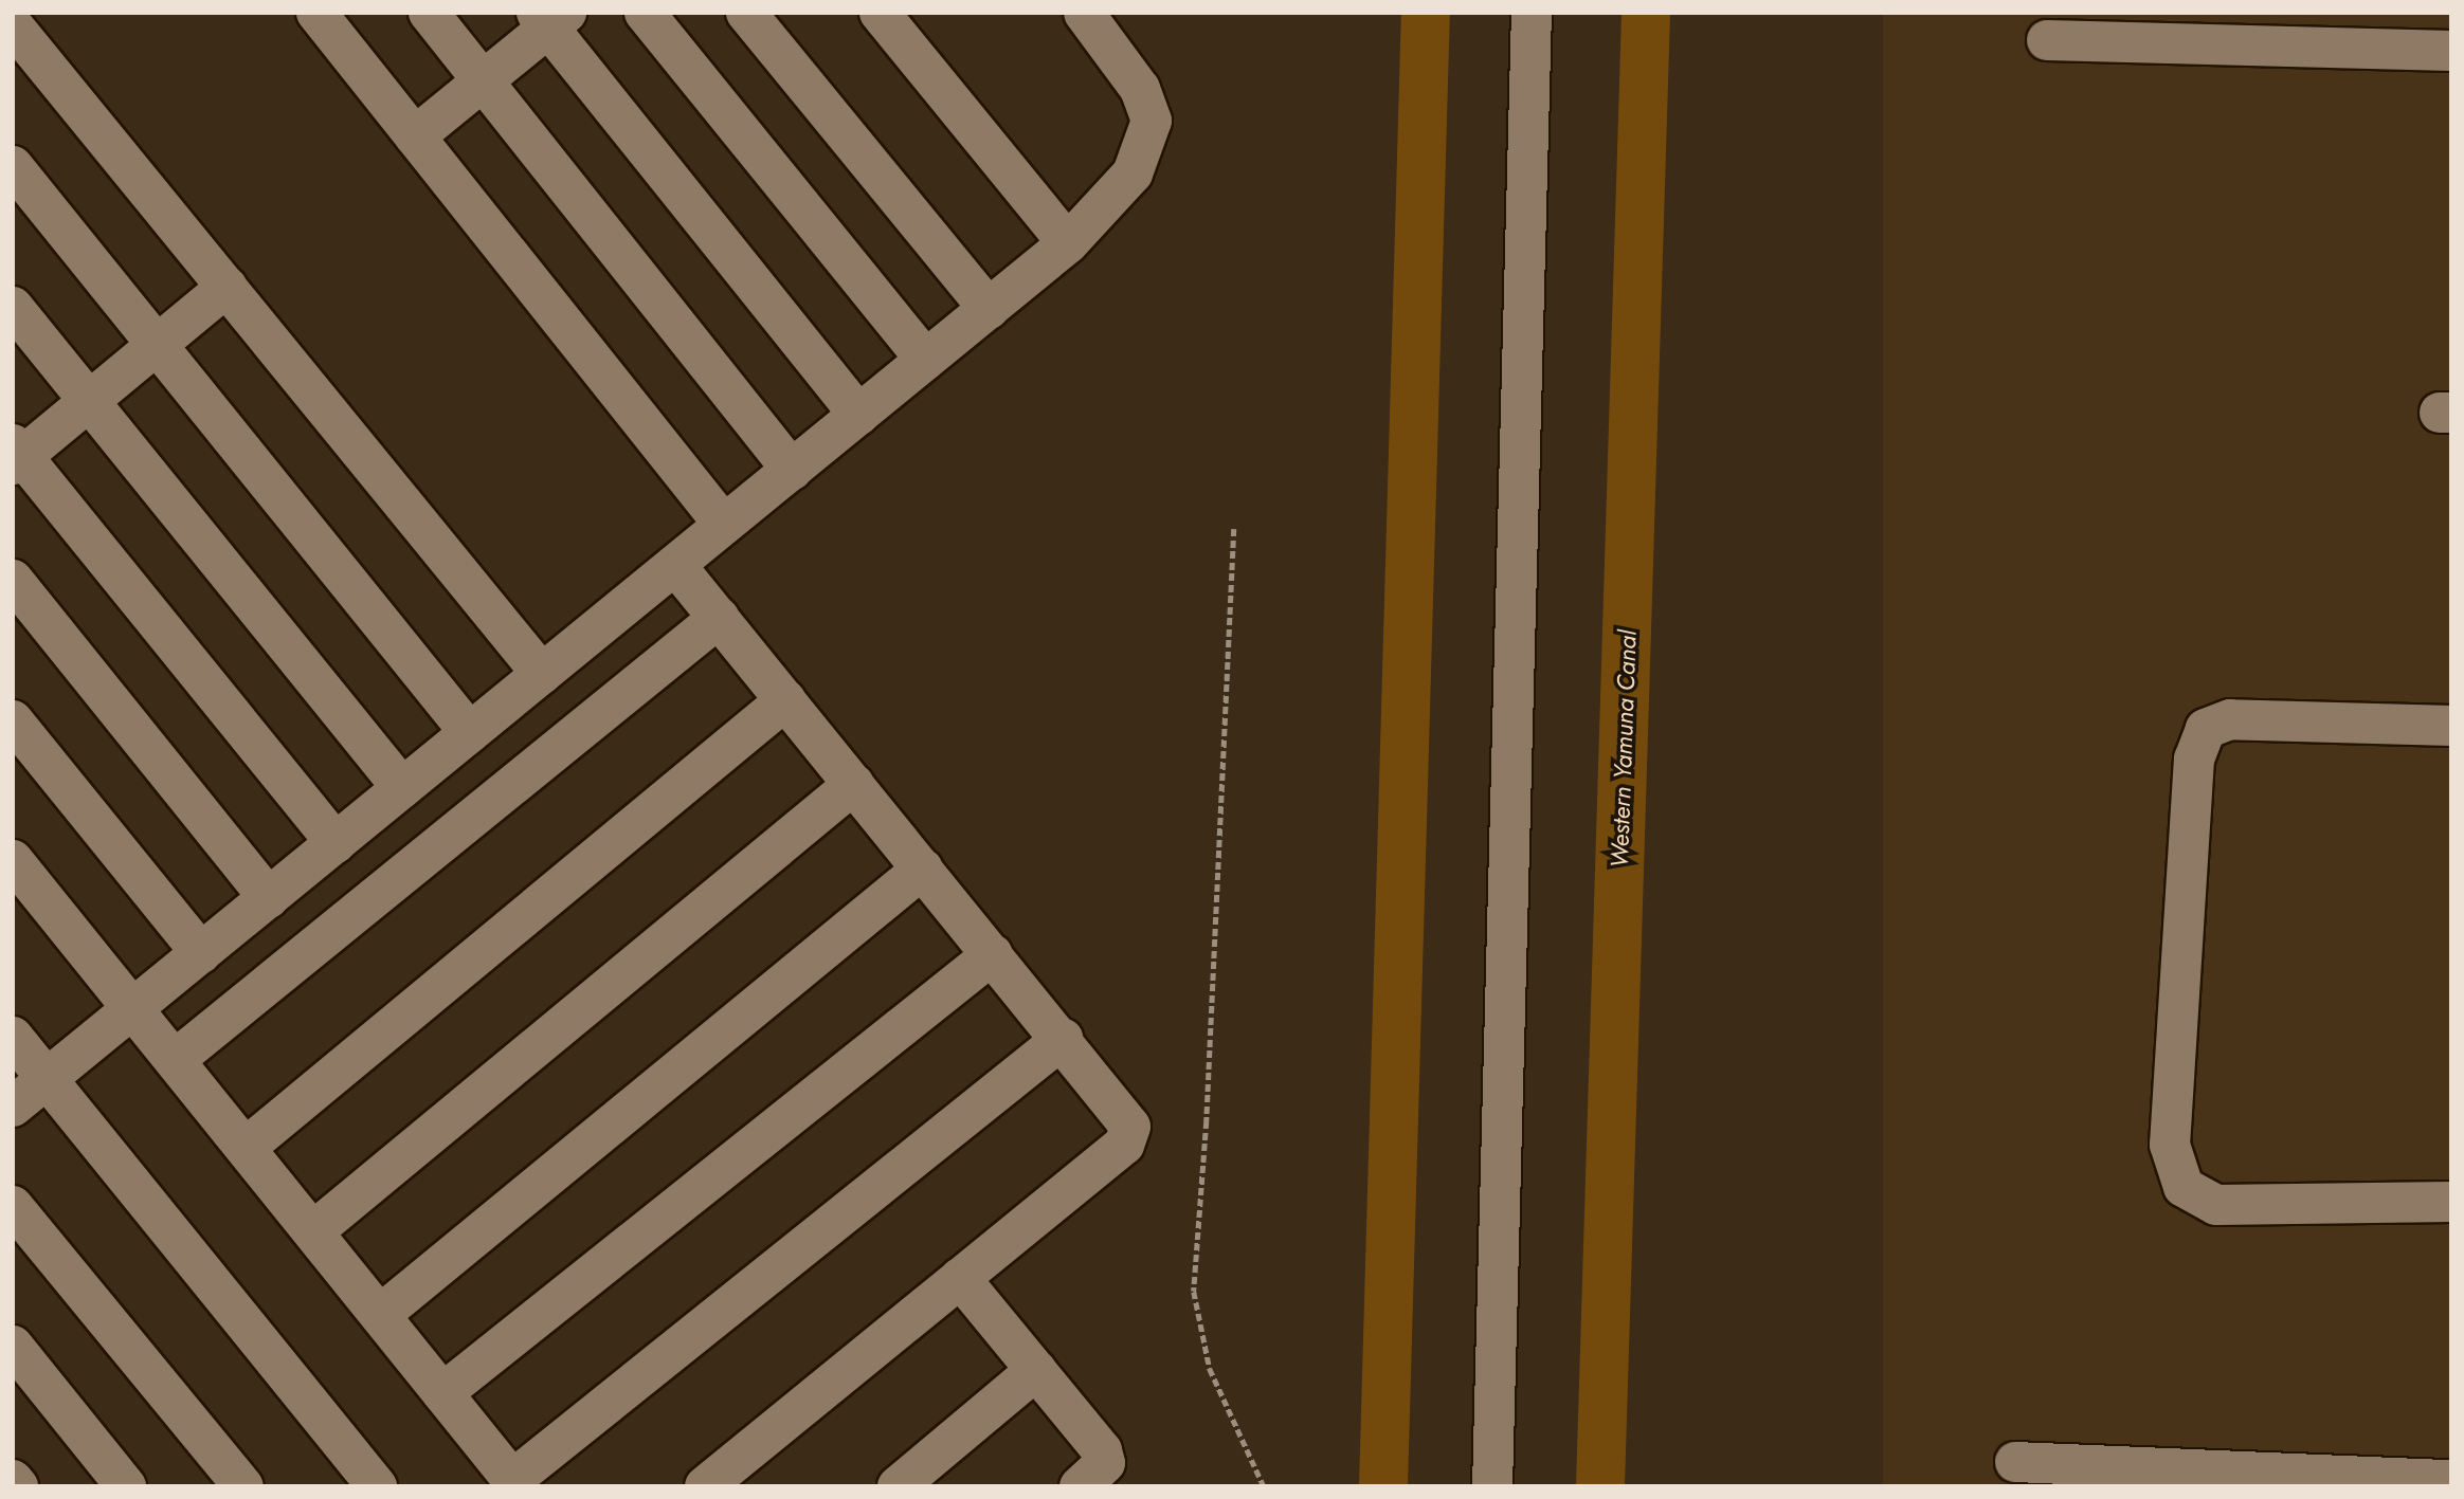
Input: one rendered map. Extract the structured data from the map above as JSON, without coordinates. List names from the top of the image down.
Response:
{
  "water": ["Western Yamuna Canal"]
}
